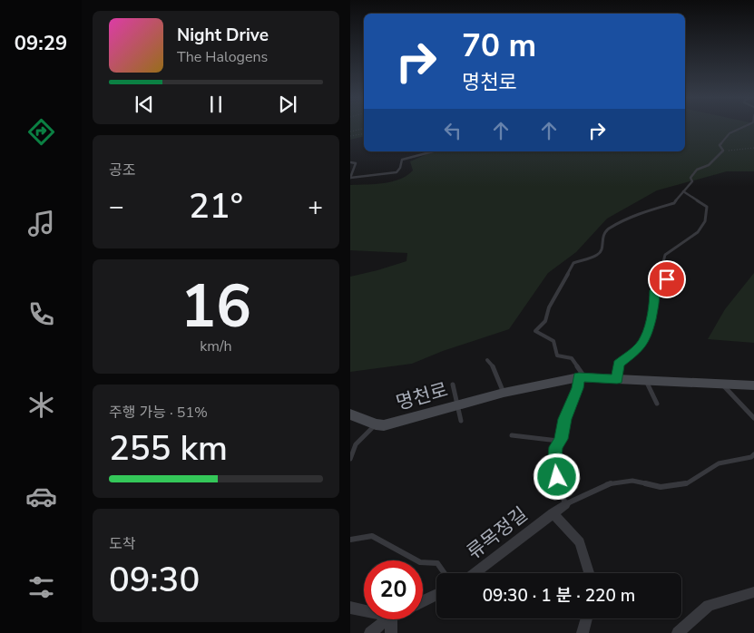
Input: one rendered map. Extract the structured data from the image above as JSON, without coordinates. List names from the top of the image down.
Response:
{
  "streets": {
    "street": ["명천로", "류목정길"]
  },
  "page": {
    "tabs": "09:29",
    "turn": ["70 m", "명천로"],
    "song": ["Night Drive", "The Halogens"],
    "tile": [
      "공조",
      ["16", "km/h"],
      ["주행 가능 · 51%", "255 km"],
      ["도착", "09:30"]
    ],
    "heat": ["−", "21°", "+"],
    "limit": "20",
    "trip": "09:30 · 1 분 · 220 m"
  }
}
